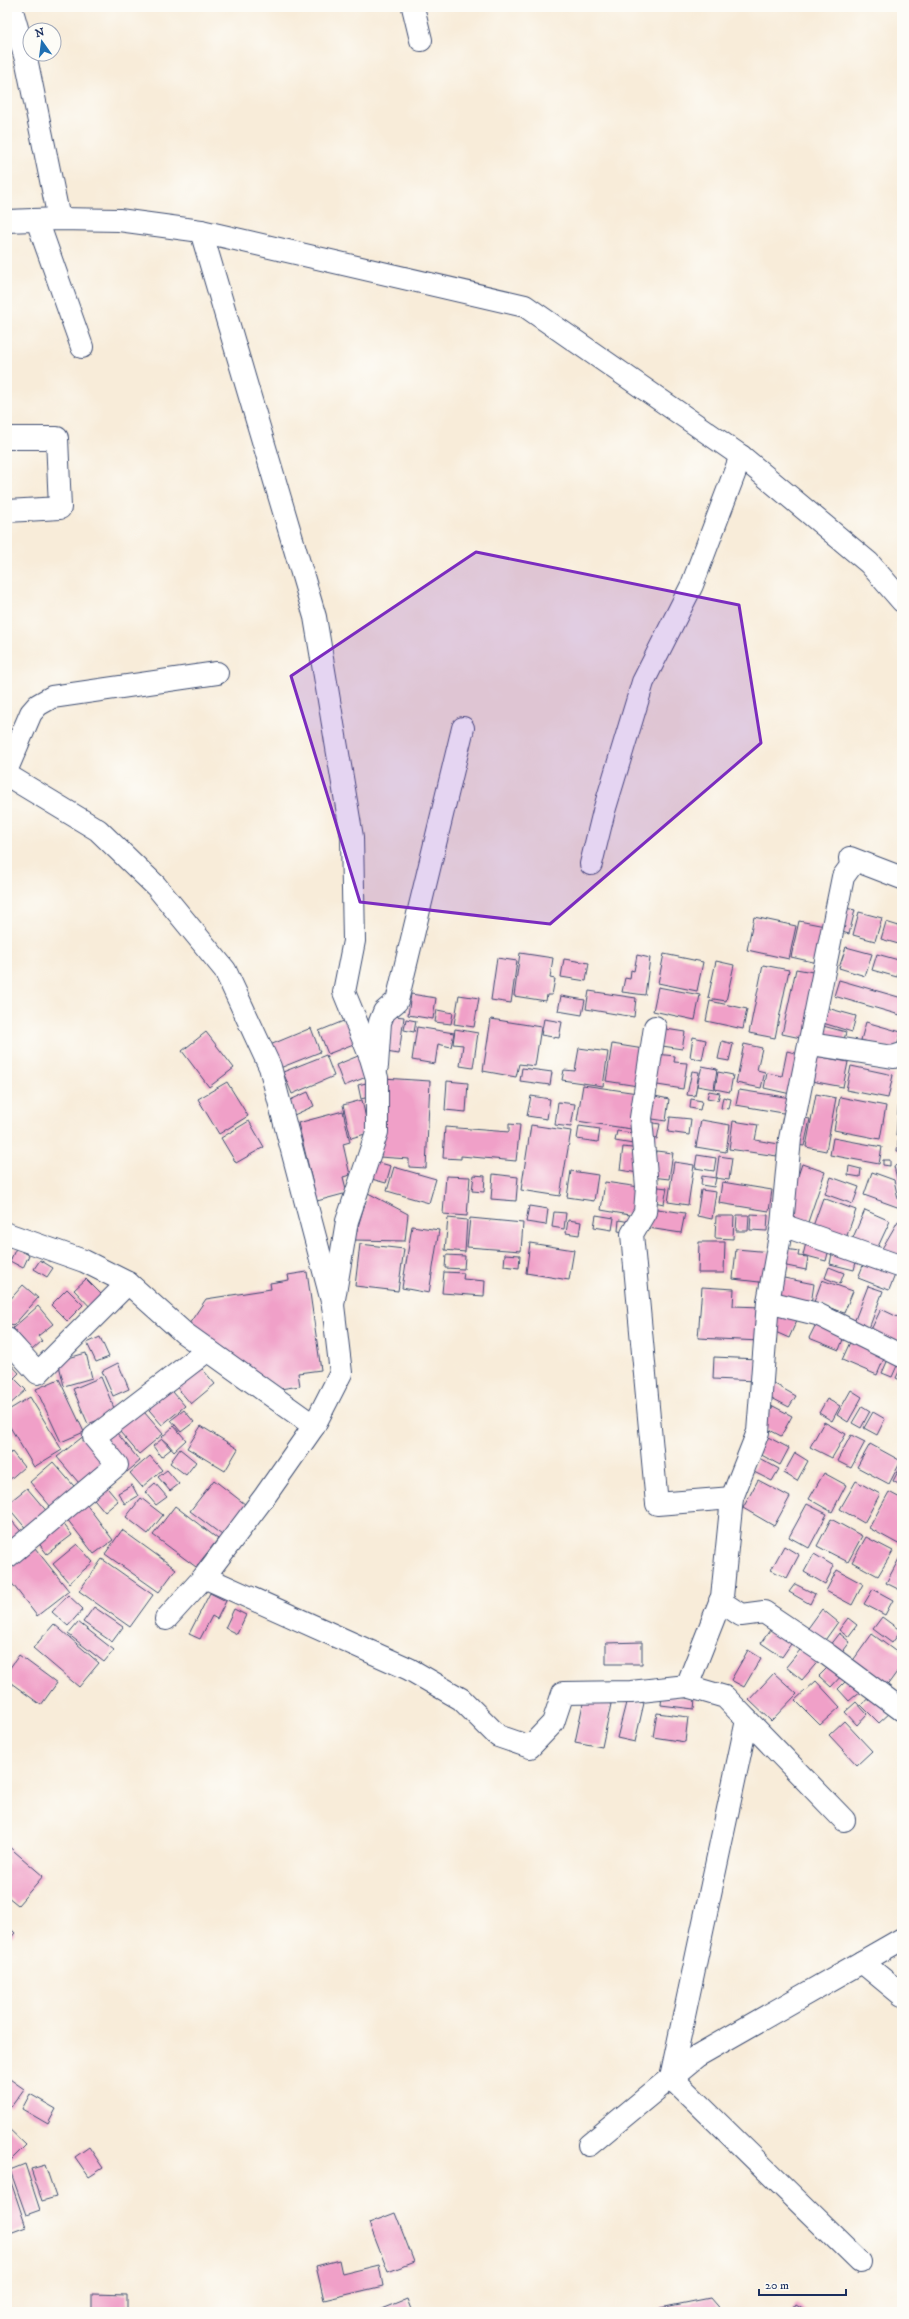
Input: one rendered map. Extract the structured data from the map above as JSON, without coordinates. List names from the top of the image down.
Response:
{
  "scale_bar": "20 m",
  "north": "top"
}
